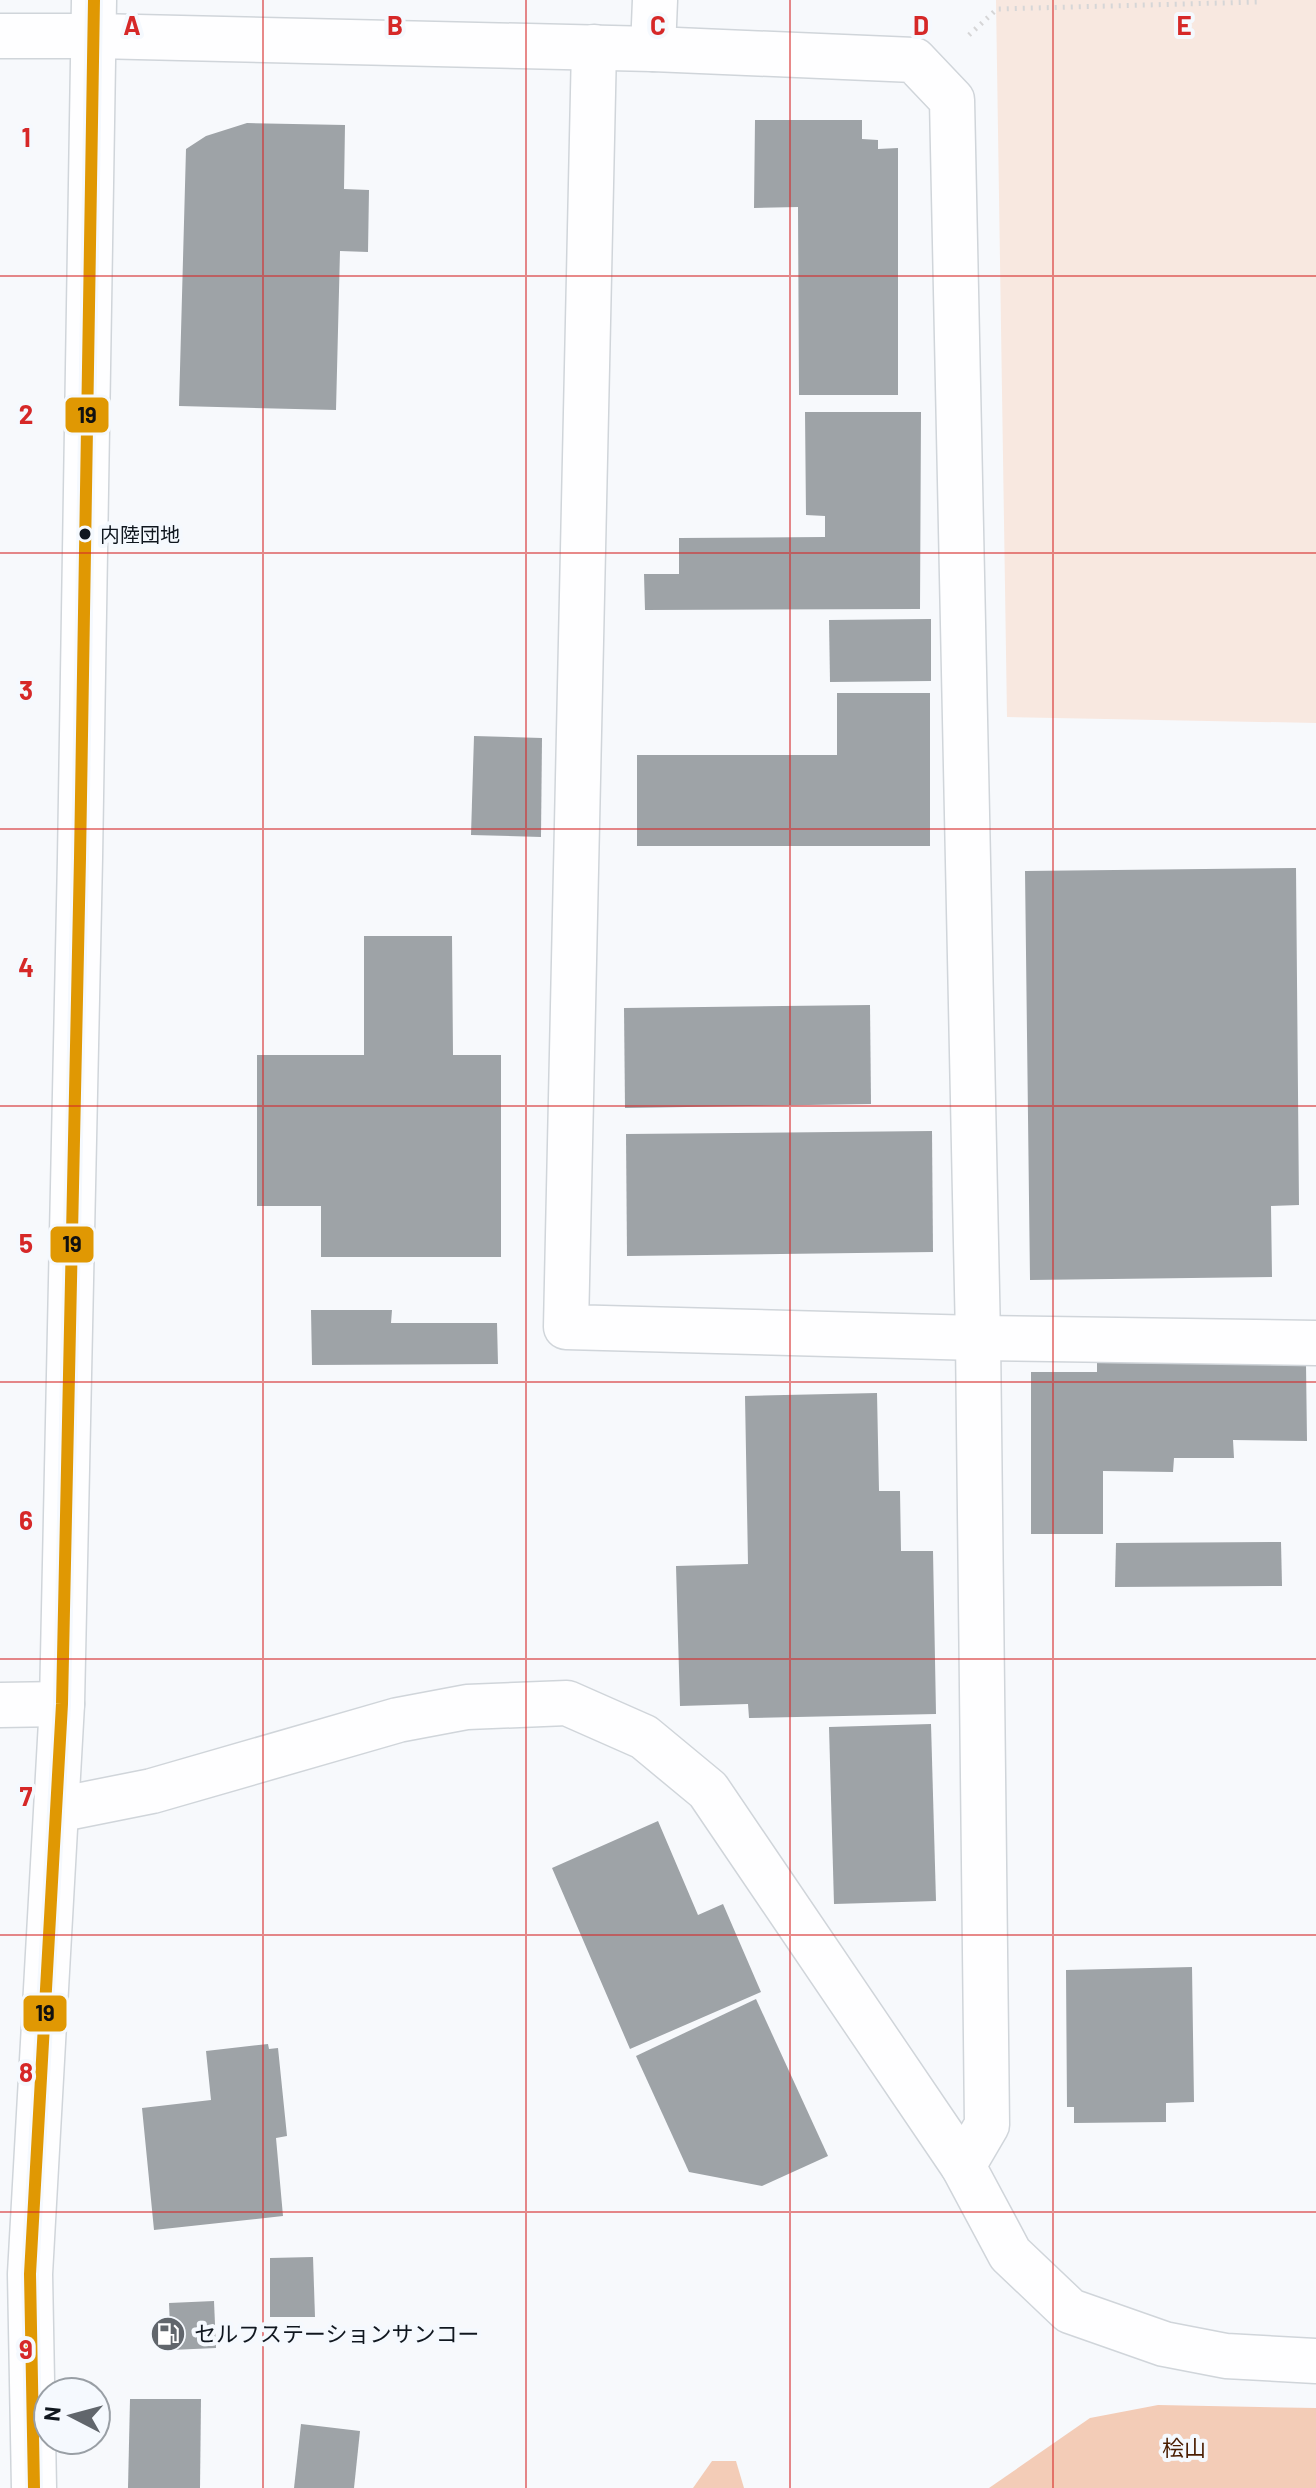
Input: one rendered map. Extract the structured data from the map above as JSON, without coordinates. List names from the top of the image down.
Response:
{
  "parks": ["桧山"],
  "places": {
    "other": ["内陸団地"],
    "fuel station": ["セルフステーションサンコー"]
  },
  "lines": ["transit line 19"],
  "north": "left",
  "grid": {
    "columns": [
      "A",
      "B",
      "C",
      "D",
      "E"
    ],
    "rows": [
      "1",
      "2",
      "3",
      "4",
      "5",
      "6",
      "7",
      "8",
      "9"
    ]
  }
}
